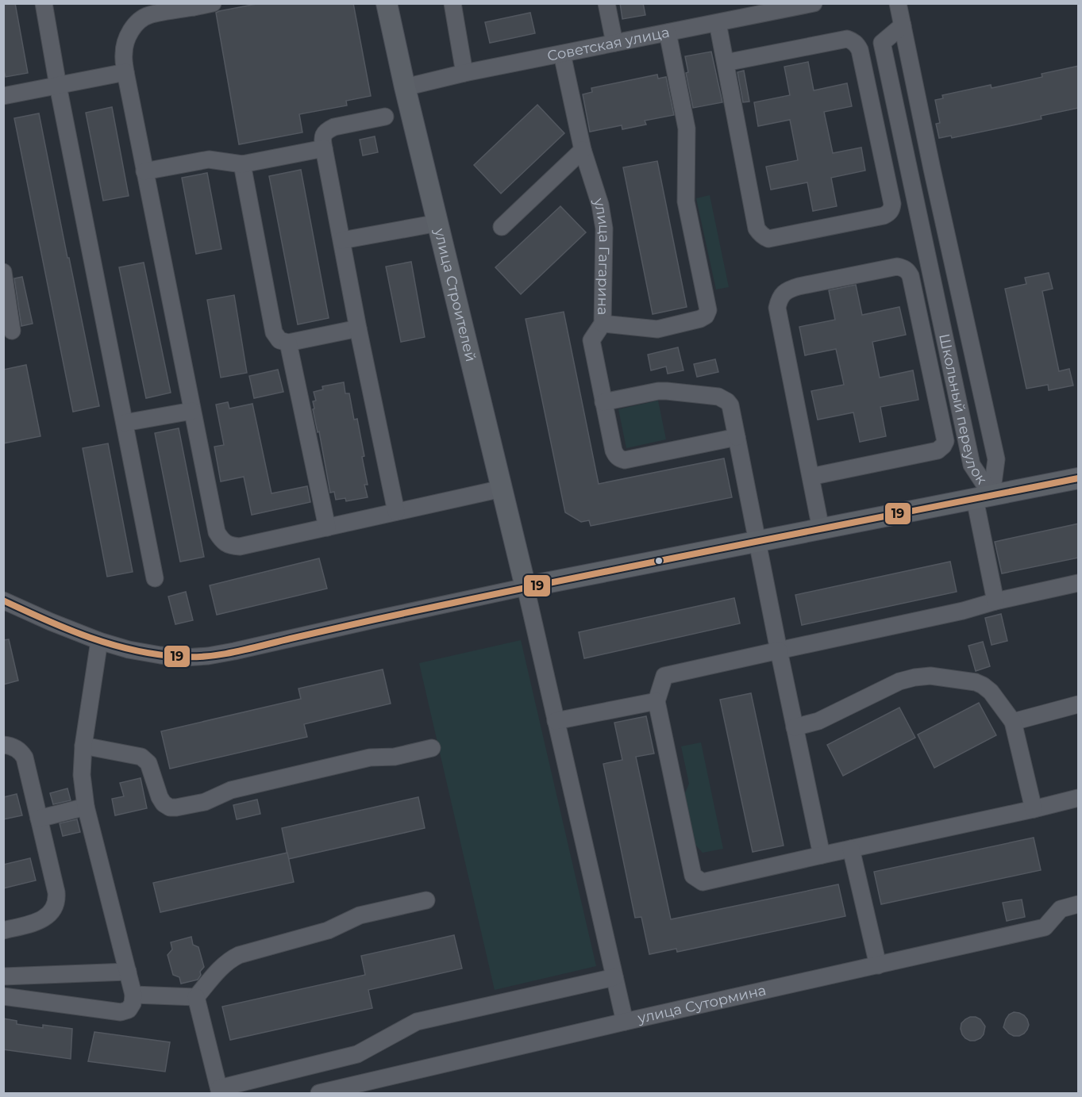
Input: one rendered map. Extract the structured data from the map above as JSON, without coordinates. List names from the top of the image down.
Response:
{
  "streets": {
    "main road": ["улица Строителей"],
    "street": [
      "Советская улица",
      "улица Гагарина",
      "Школьный переулок",
      "улица Сутормина"
    ]
  },
  "crossings": [
    ["Советская улица", "улица Гагарина"],
    ["Советская улица", "улица Строителей"]
  ],
  "lines": ["transit line 19"]
}
